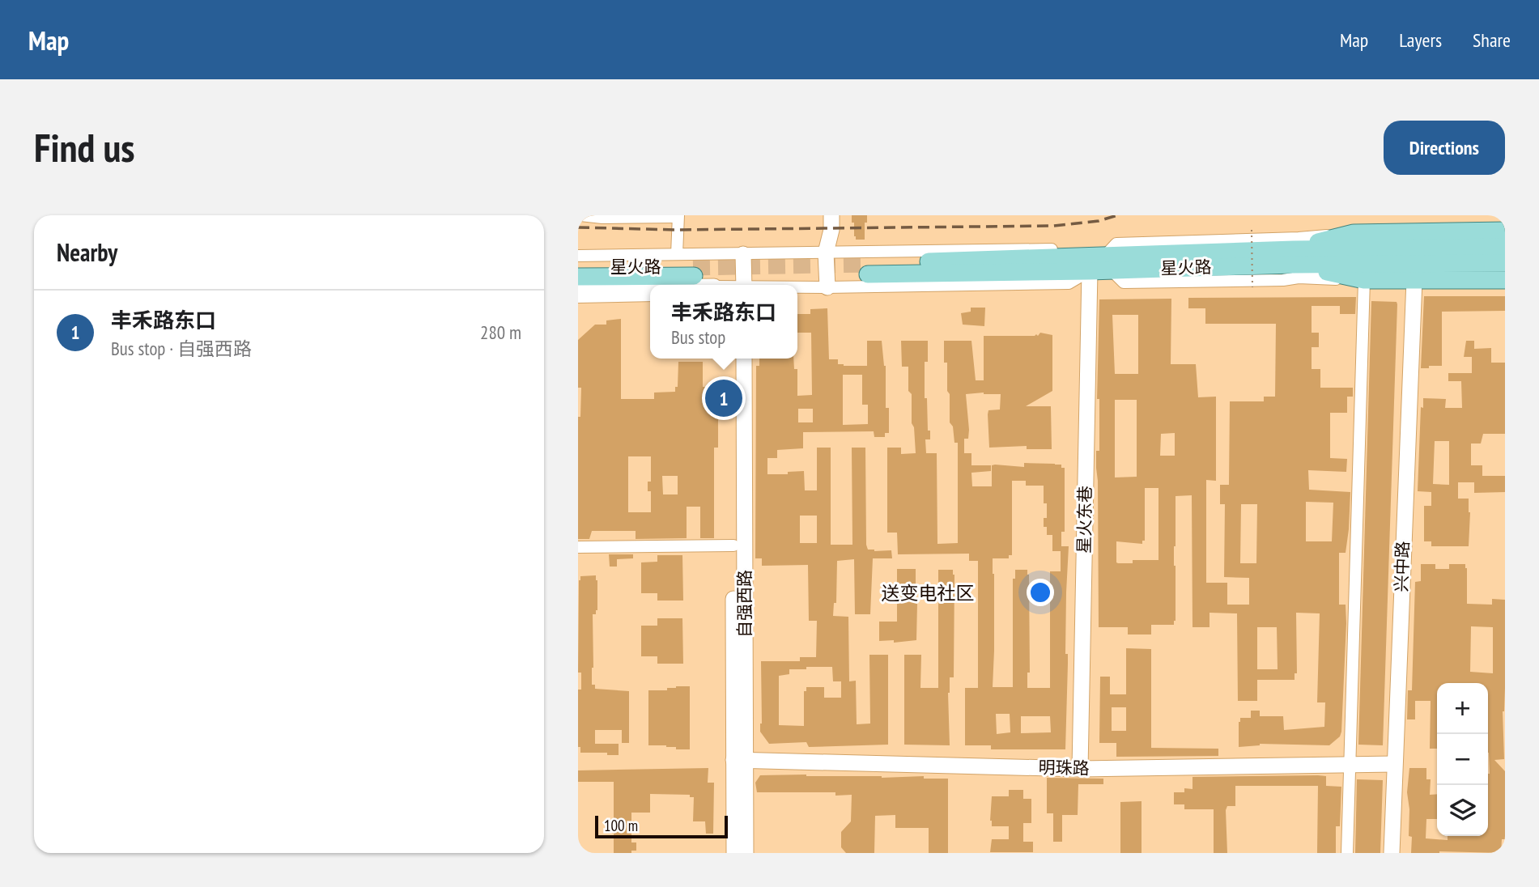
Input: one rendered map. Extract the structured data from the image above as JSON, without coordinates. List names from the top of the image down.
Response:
{
  "streets": {
    "main road": ["星火路"],
    "street": [
      "星火东巷",
      "兴中路",
      "自强西路",
      "明珠路"
    ]
  },
  "crossings": [
    ["星火路", "星火东巷"],
    ["星火东巷", "明珠路"],
    ["兴中路", "明珠路"],
    ["自强西路", "明珠路"]
  ],
  "districts": ["送变电社区"],
  "scale_bar": "100 m",
  "page": {
    "header": "Map",
    "nav": ["Map", "Layers", "Share"],
    "buttons": "Directions",
    "title": "Find us",
    "heading": "Nearby",
    "popup": ["丰禾路东口", "Bus stop"],
    "list": [
      {
        "mark": "1",
        "name": "丰禾路东口",
        "note": "Bus stop · 自强西路",
        "value": "280 m"
      }
    ],
    "pins": "1",
    "map_buttons": ["+", "−"],
    "scale": "100 m"
  }
}
